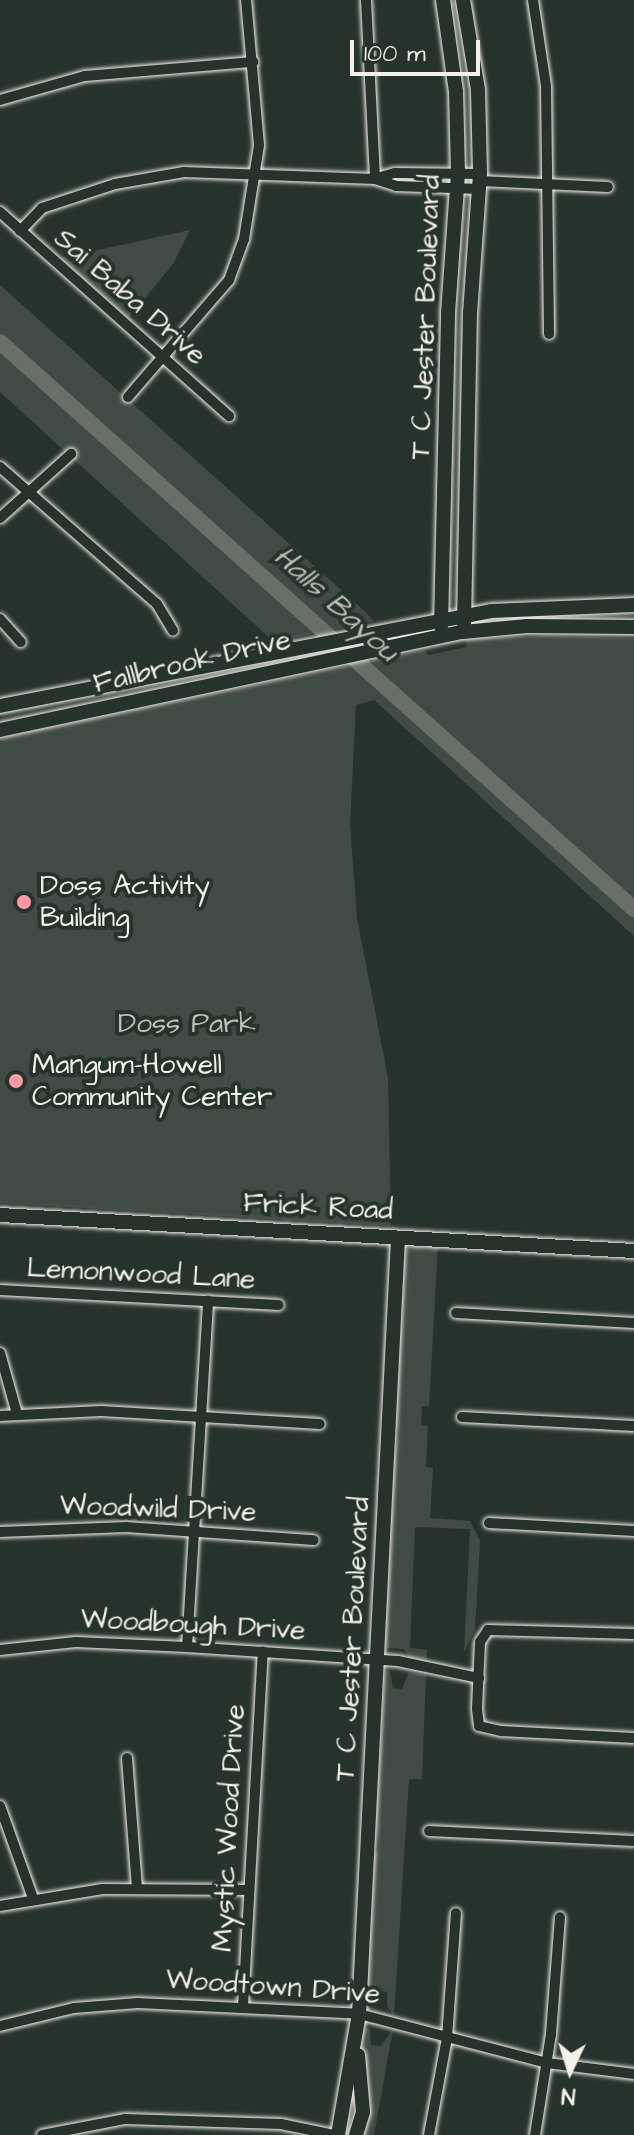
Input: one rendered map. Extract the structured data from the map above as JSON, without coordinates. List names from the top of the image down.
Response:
{
  "streets": {
    "street": [
      "Sai Baba Drive",
      "T C Jester Boulevard",
      "Fallbrook Drive",
      "Frick Road",
      "Lemonwood Lane",
      "Woodwild Drive",
      "Woodbough Drive",
      "Mystic Wood Drive",
      "Woodtown Drive"
    ]
  },
  "crossings": [
    ["T C Jester Boulevard", "Fallbrook Drive"],
    ["T C Jester Boulevard", "Frick Road"],
    ["T C Jester Boulevard", "Woodbough Drive"],
    ["T C Jester Boulevard", "Woodtown Drive"],
    ["Woodbough Drive", "Mystic Wood Drive"],
    ["Mystic Wood Drive", "Woodtown Drive"]
  ],
  "water": ["Halls Bayou"],
  "parks": ["Doss Park"],
  "places": ["Doss Activity Building", "Mangum-Howell Community Center"],
  "scale_bar": "100 m",
  "north": "bottom"
}
